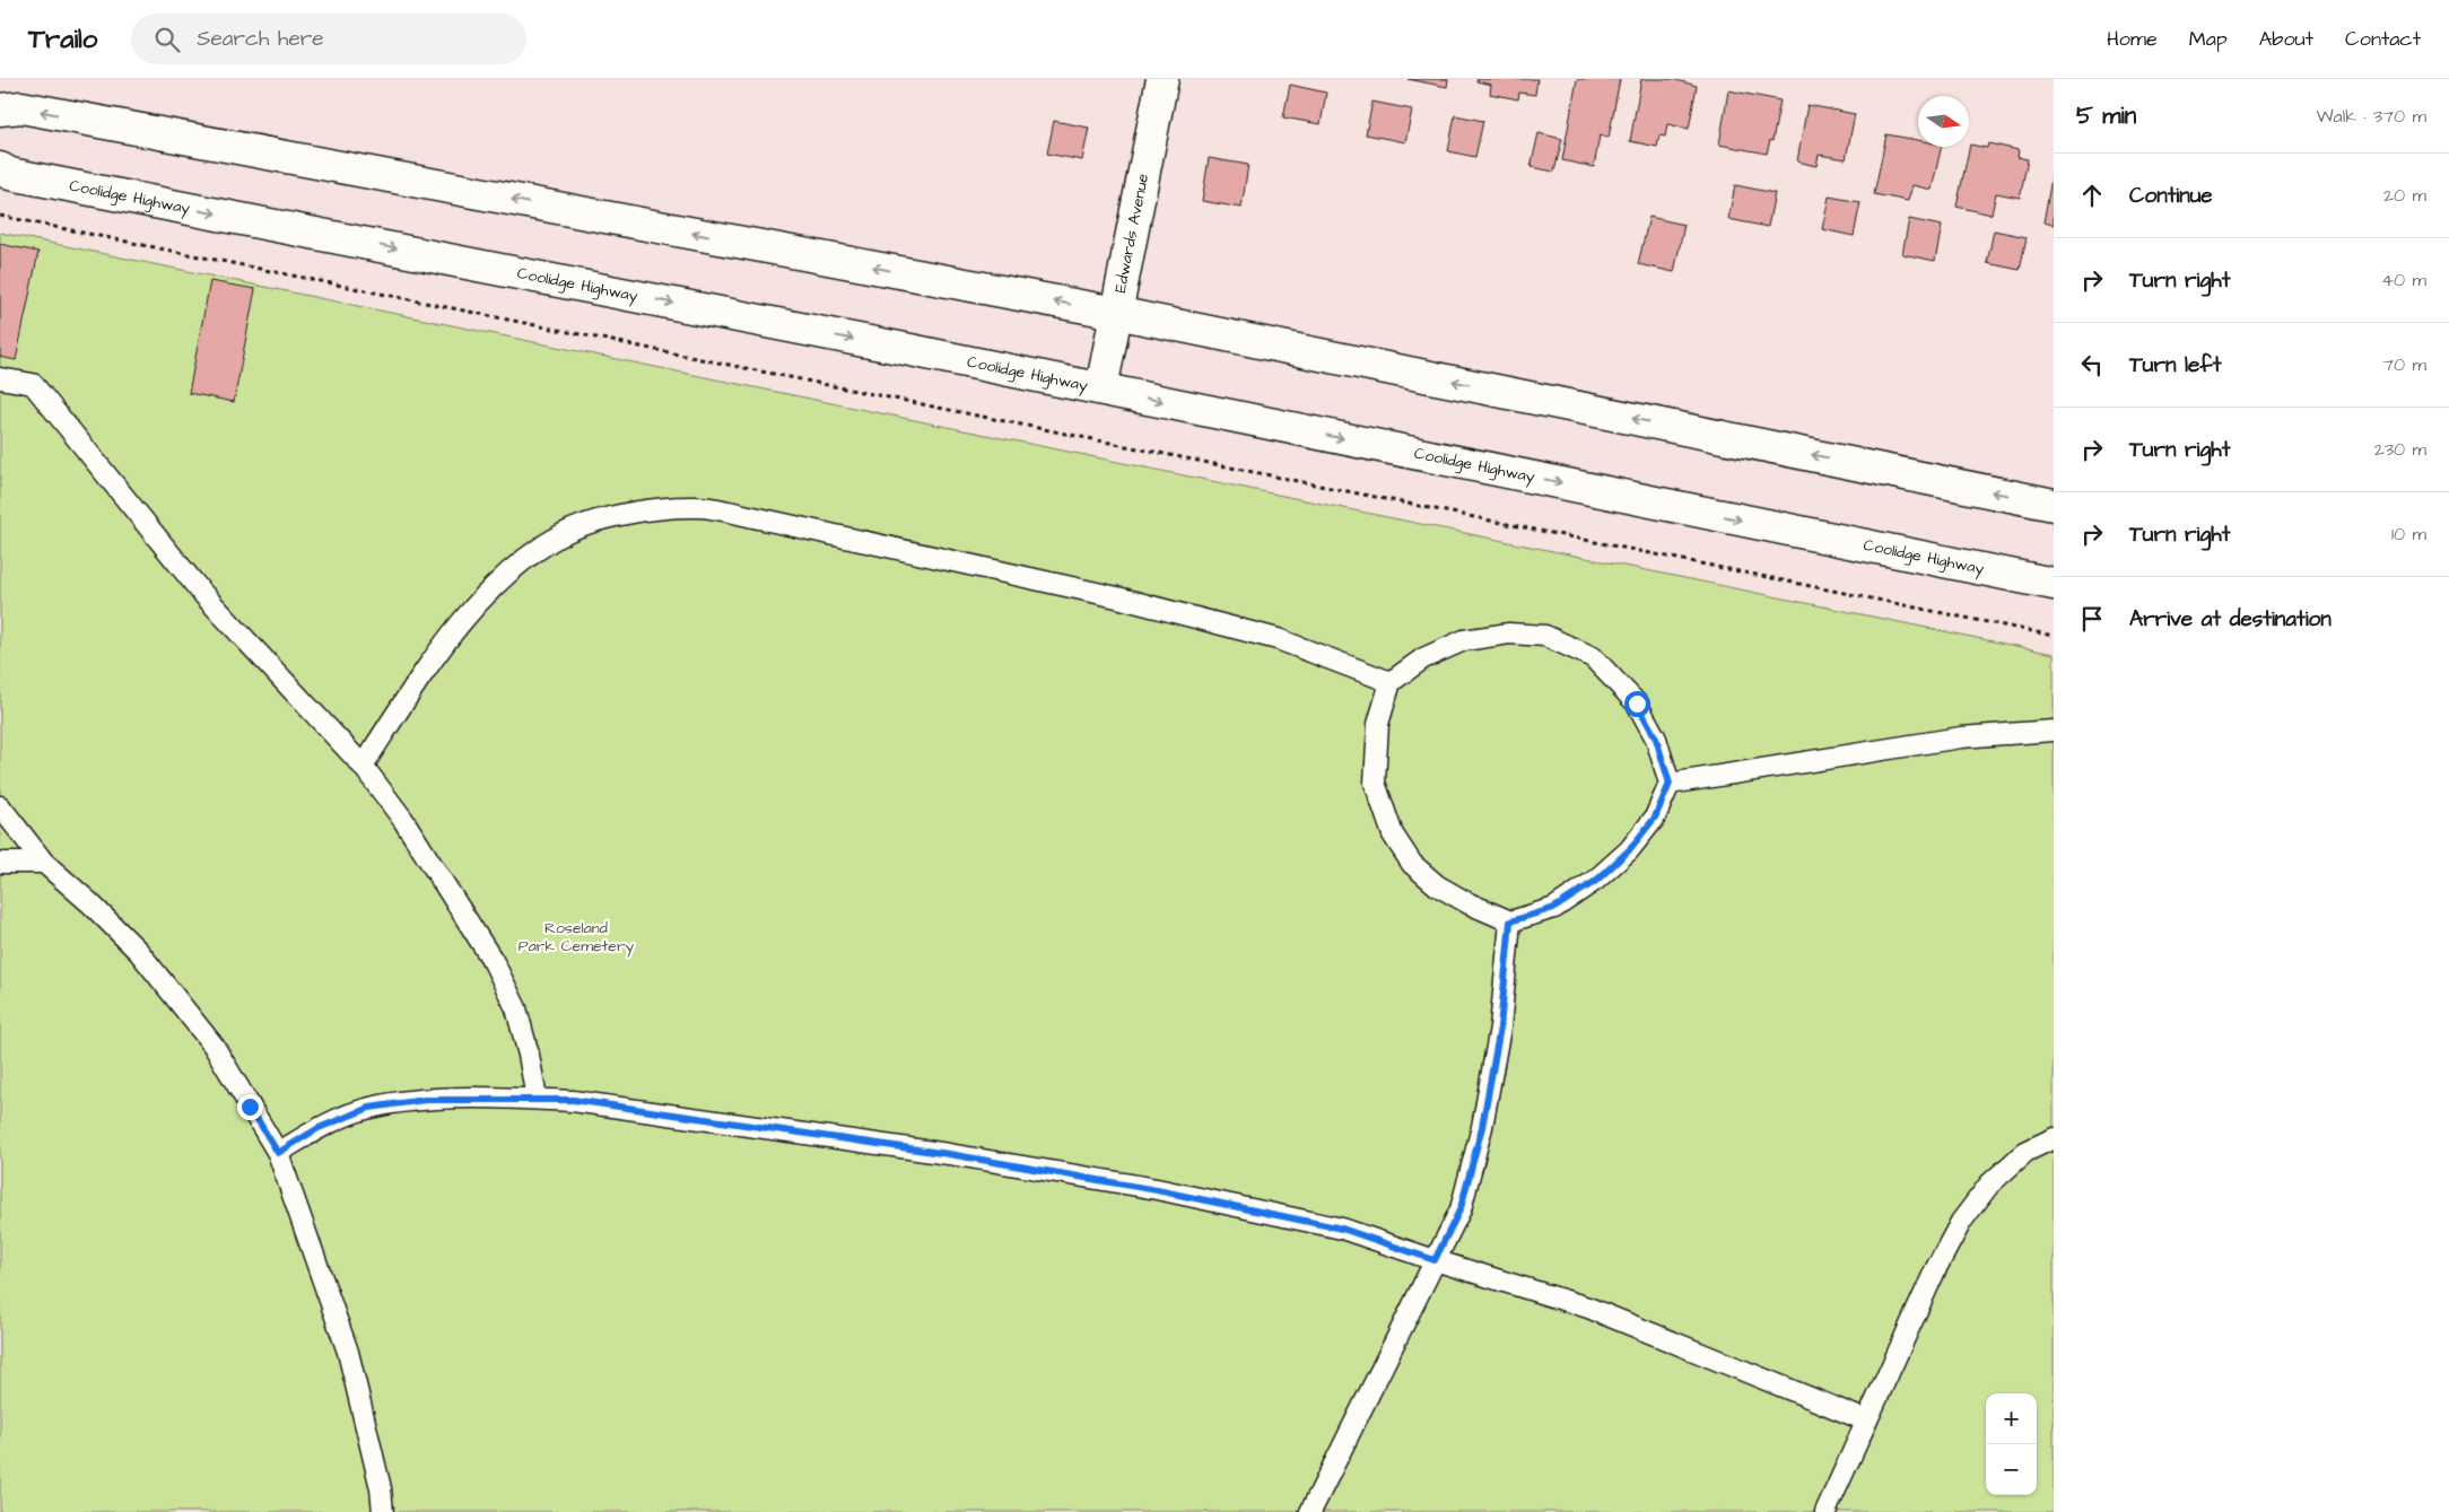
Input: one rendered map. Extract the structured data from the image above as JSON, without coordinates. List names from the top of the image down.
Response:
{
  "streets": {
    "main road": ["Coolidge Highway", "Edwards Avenue"]
  },
  "crossings": [
    ["Coolidge Highway", "Edwards Avenue"]
  ],
  "parks": ["Roseland Park Cemetery"],
  "north": "right",
  "page": {
    "header": "Trailo",
    "search": "Search here",
    "nav": [
      "Home",
      "Map",
      "About",
      "Contact"
    ],
    "heading": ["5 min", "Walk · 370 m"],
    "list": [
      ["Continue", "20 m"],
      ["Turn right", "40 m"],
      ["Turn left", "70 m"],
      ["Turn right", "230 m"],
      ["Turn right", "10 m"],
      "Arrive at destination"
    ],
    "map_buttons": ["+", "−"]
  }
}
